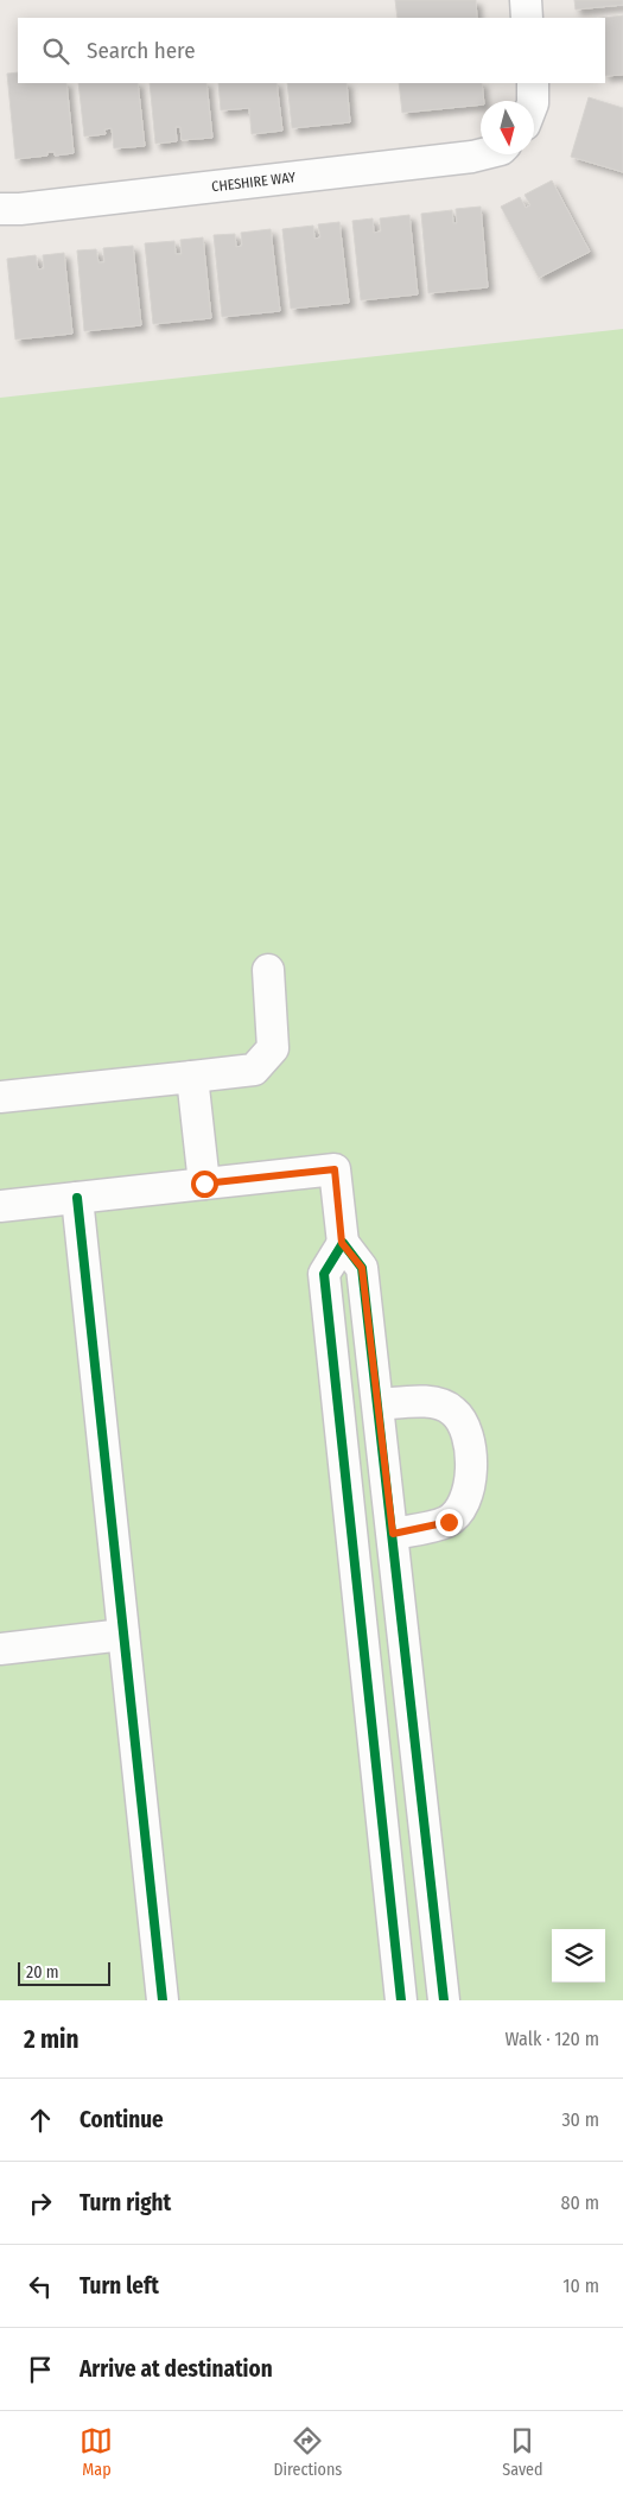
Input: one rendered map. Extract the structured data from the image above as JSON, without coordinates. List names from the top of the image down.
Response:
{
  "streets": {
    "street": ["CHESHIRE WAY"]
  },
  "scale_bar": "20 m",
  "north": "bottom",
  "page": {
    "search": "Search here",
    "scale": "20 m",
    "heading": ["2 min", "Walk · 120 m"],
    "list": [
      ["Continue", "30 m"],
      ["Turn right", "80 m"],
      ["Turn left", "10 m"],
      "Arrive at destination"
    ],
    "nav": ["Map", "Directions", "Saved"]
  }
}
